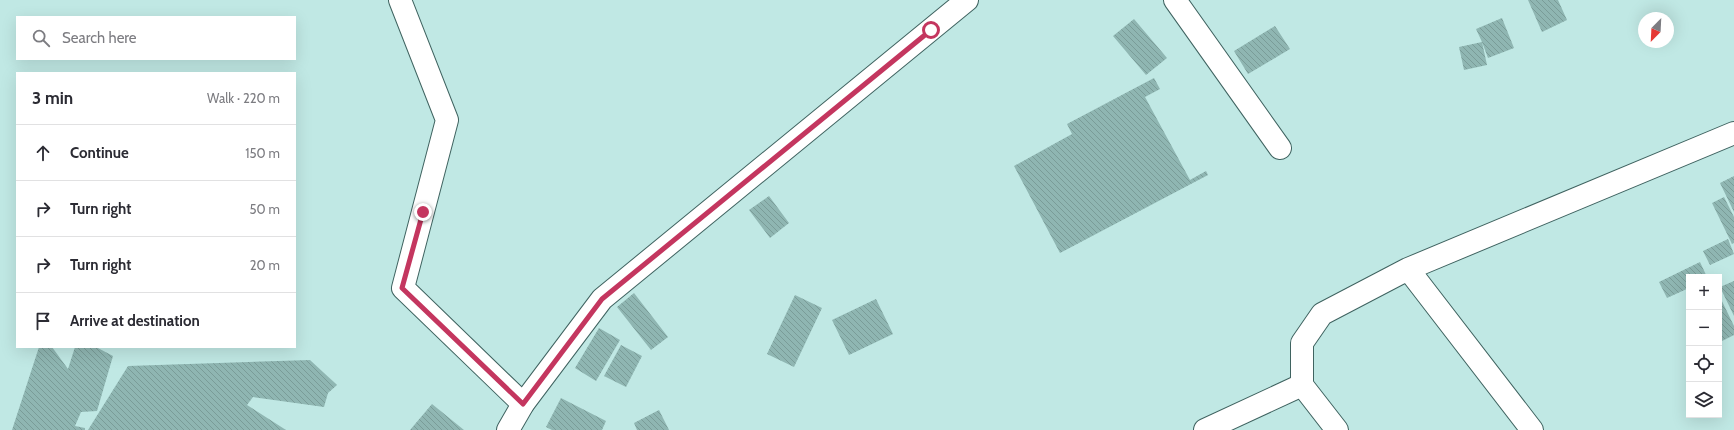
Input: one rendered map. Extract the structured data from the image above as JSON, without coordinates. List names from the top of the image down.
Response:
{
  "north": "bottom left",
  "page": {
    "search": "Search here",
    "heading": ["3 min", "Walk · 220 m"],
    "list": [
      ["Continue", "150 m"],
      ["Turn right", "50 m"],
      ["Turn right", "20 m"],
      "Arrive at destination"
    ],
    "map_buttons": ["+", "−"]
  }
}
